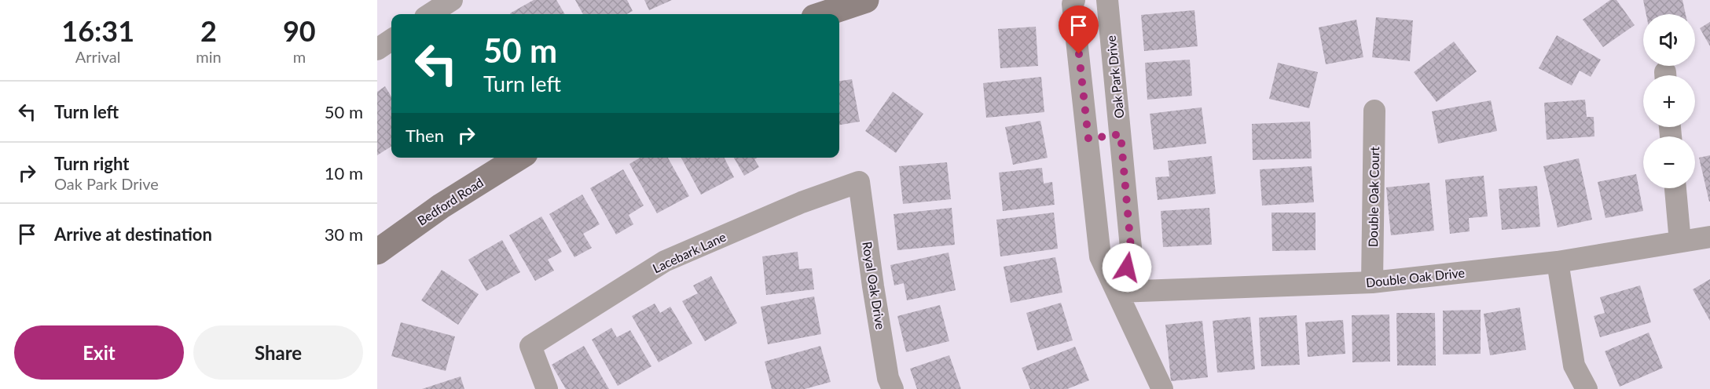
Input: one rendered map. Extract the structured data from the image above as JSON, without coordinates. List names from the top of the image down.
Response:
{
  "streets": {
    "main road": ["Bedford Road"],
    "street": [
      "Oak Park Drive",
      "Double Oak Court",
      "Lacebark Lane",
      "Double Oak Drive",
      "Royal Oak Drive"
    ]
  },
  "crossings": [
    ["Oak Park Drive", "Double Oak Drive"],
    ["Double Oak Court", "Double Oak Drive"],
    ["Lacebark Lane", "Royal Oak Drive"]
  ],
  "page": {
    "eta": [
      "16:31",
      "Arrival",
      "2",
      "min",
      "90",
      "m"
    ],
    "map_buttons": ["+", "−"],
    "turn": ["50 m", "Turn left"],
    "list": [
      {
        "name": "Turn left",
        "value": "50 m"
      },
      {
        "name": "Turn right",
        "note": "Oak Park Drive",
        "value": "10 m"
      },
      {
        "name": "Arrive at destination",
        "value": "30 m"
      }
    ],
    "then": "Then",
    "buttons": ["Exit", "Share"]
  }
}
